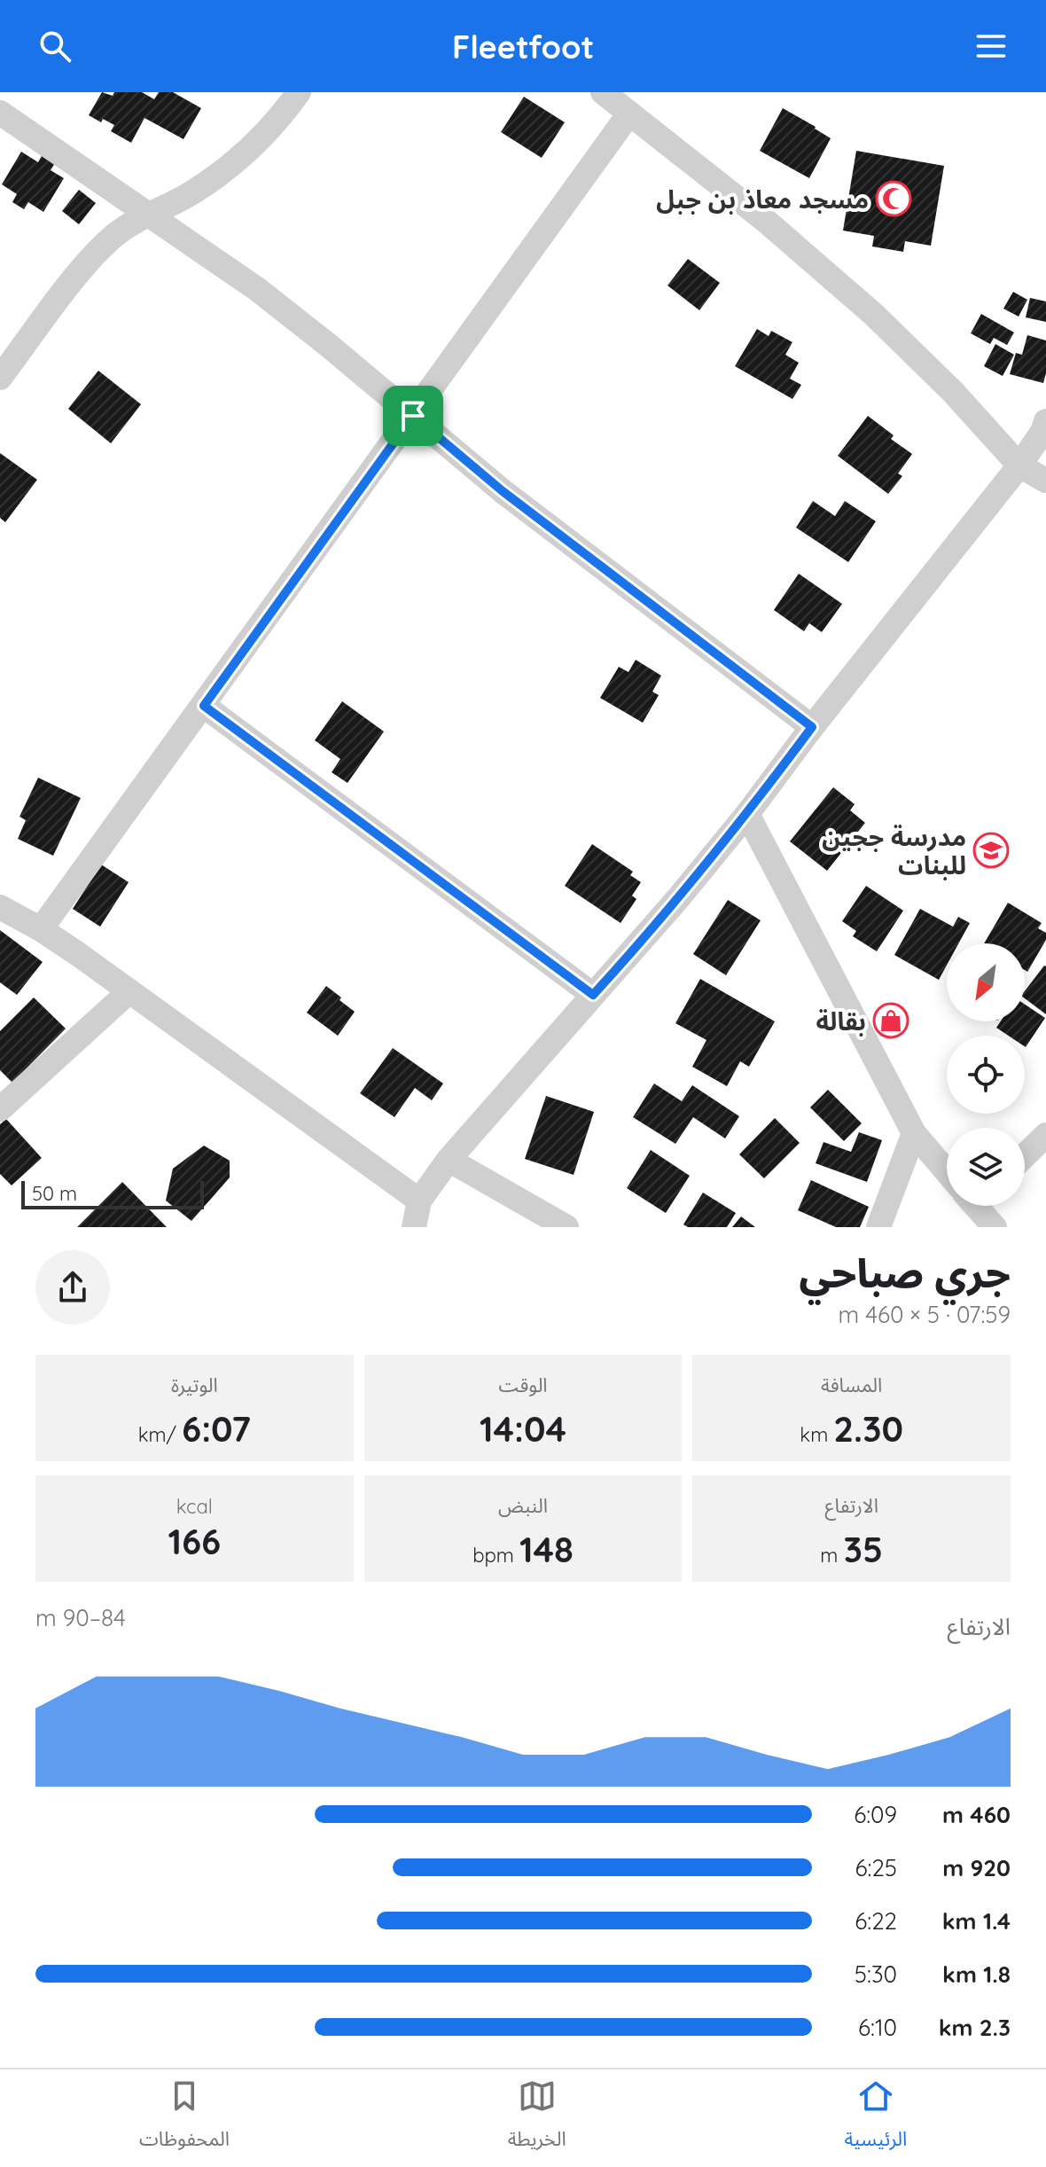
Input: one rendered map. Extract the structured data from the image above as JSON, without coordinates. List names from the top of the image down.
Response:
{
  "places": {
    "mosque": ["مسجد معاذ بن جبل"],
    "school or university": ["مدرسة ججين للبنات"],
    "shop": ["بقالة"]
  },
  "scale_bar": "50 m",
  "north": "bottom left",
  "page": {
    "header": "Fleetfoot",
    "scale": "50 m",
    "heading": ["جري صباحي", "07:59 · 5 × 460 m"],
    "stats": [
      ["المسافة", "2.30 km"],
      ["الوقت", "14:04"],
      ["الوتيرة", "6:07 /km"],
      ["الارتفاع", "35 m"],
      ["النبض", "148 bpm"],
      ["kcal", "166"]
    ],
    "chart": ["الارتفاع", "84–90 m"],
    "list": [
      {
        "name": "460 m",
        "note": "6:09"
      },
      {
        "name": "920 m",
        "note": "6:25"
      },
      {
        "name": "1.4 km",
        "note": "6:22"
      },
      {
        "name": "1.8 km",
        "note": "5:30"
      },
      {
        "name": "2.3 km",
        "note": "6:10"
      }
    ],
    "tabs": ["الرئيسية", "الخريطة", "المحفوظات"]
  }
}
